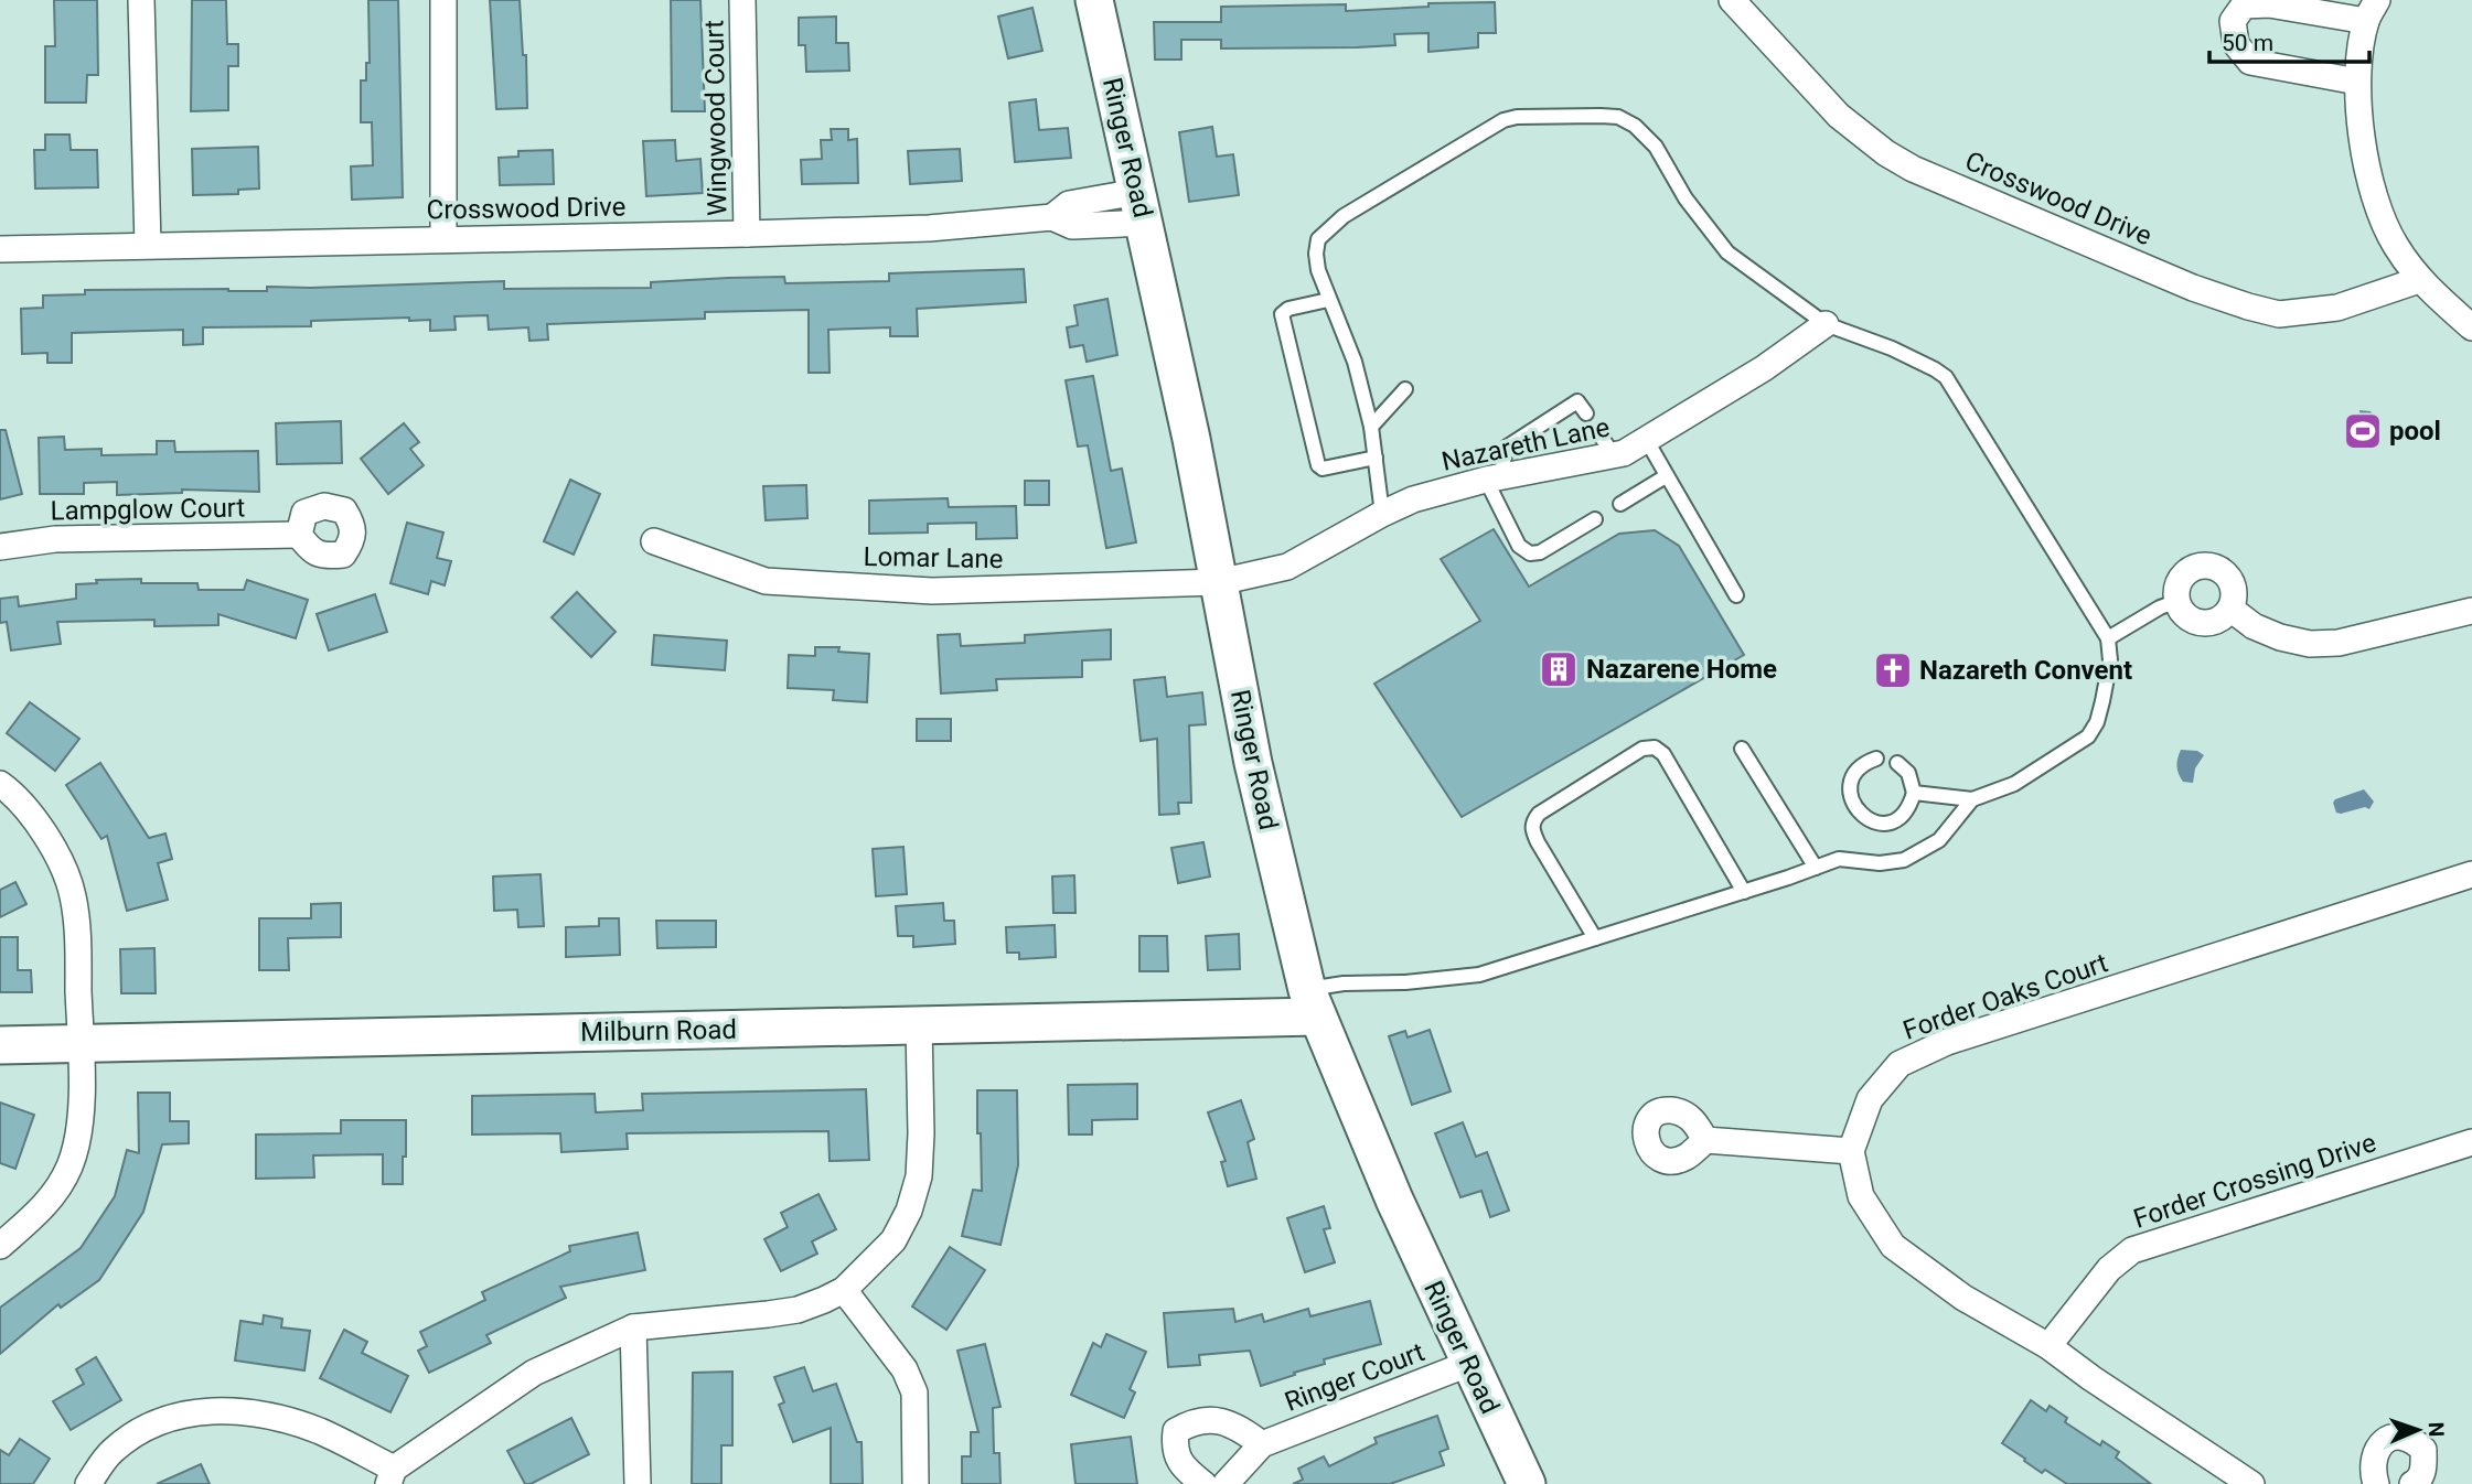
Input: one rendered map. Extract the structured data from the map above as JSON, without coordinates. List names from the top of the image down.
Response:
{
  "streets": {
    "street": [
      "Wingwood Court",
      "Ringer Road",
      "Crosswood Drive",
      "Nazareth Lane",
      "Lampglow Court",
      "Lomar Lane",
      "Forder Oaks Court",
      "Milburn Road",
      "Forder Crossing Drive",
      "Ringer Court"
    ]
  },
  "crossings": [
    ["Wingwood Court", "Crosswood Drive"],
    ["Ringer Road", "Crosswood Drive"],
    ["Ringer Road", "Nazareth Lane"],
    ["Ringer Road", "Lomar Lane"],
    ["Ringer Road", "Milburn Road"],
    ["Ringer Road", "Ringer Court"],
    ["Nazareth Lane", "Lomar Lane"]
  ],
  "places": {
    "sports": ["pool"],
    "building": ["Nazarene Home"],
    "church": ["Nazareth Convent"]
  },
  "scale_bar": "50 m",
  "north": "right"
}
